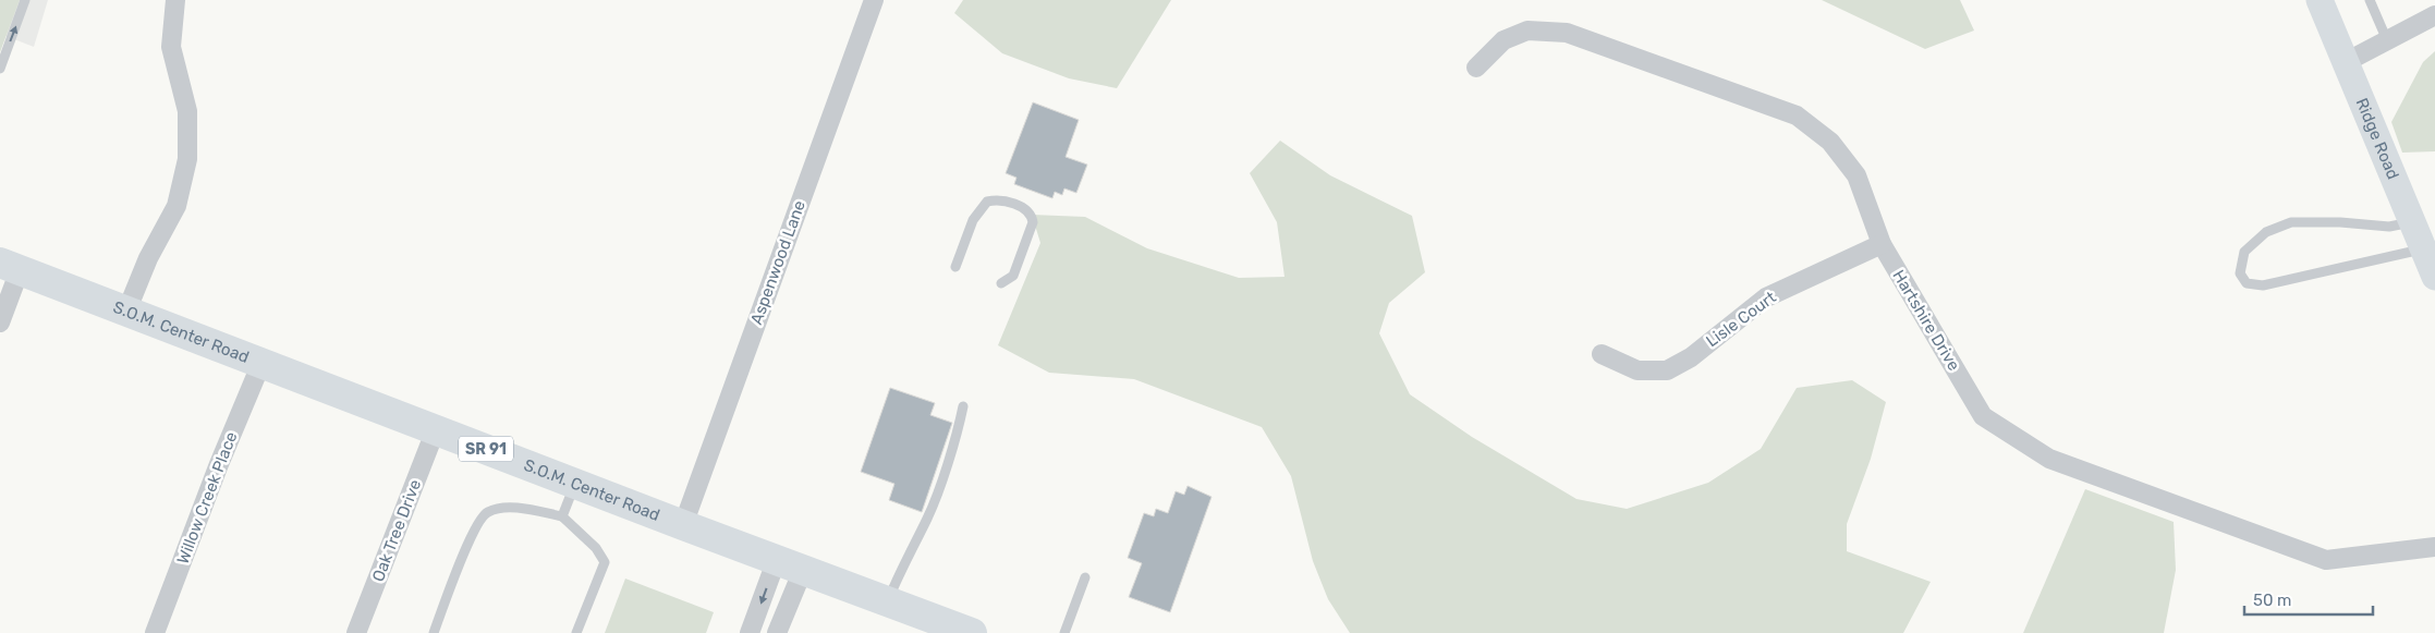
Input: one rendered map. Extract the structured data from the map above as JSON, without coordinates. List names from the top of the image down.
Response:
{
  "streets": {
    "main road": ["Ridge Road", "S.O.M. Center Road", "SR 91"],
    "street": [
      "Aspenwood Lane",
      "Lisle Court",
      "Hartshire Drive",
      "Willow Creek Place",
      "Oak Tree Drive"
    ]
  },
  "crossings": [
    ["Aspenwood Lane", "S.O.M. Center Road"],
    ["Lisle Court", "Hartshire Drive"],
    ["S.O.M. Center Road", "Willow Creek Place"],
    ["S.O.M. Center Road", "Oak Tree Drive"]
  ],
  "scale_bar": "50 m"
}
